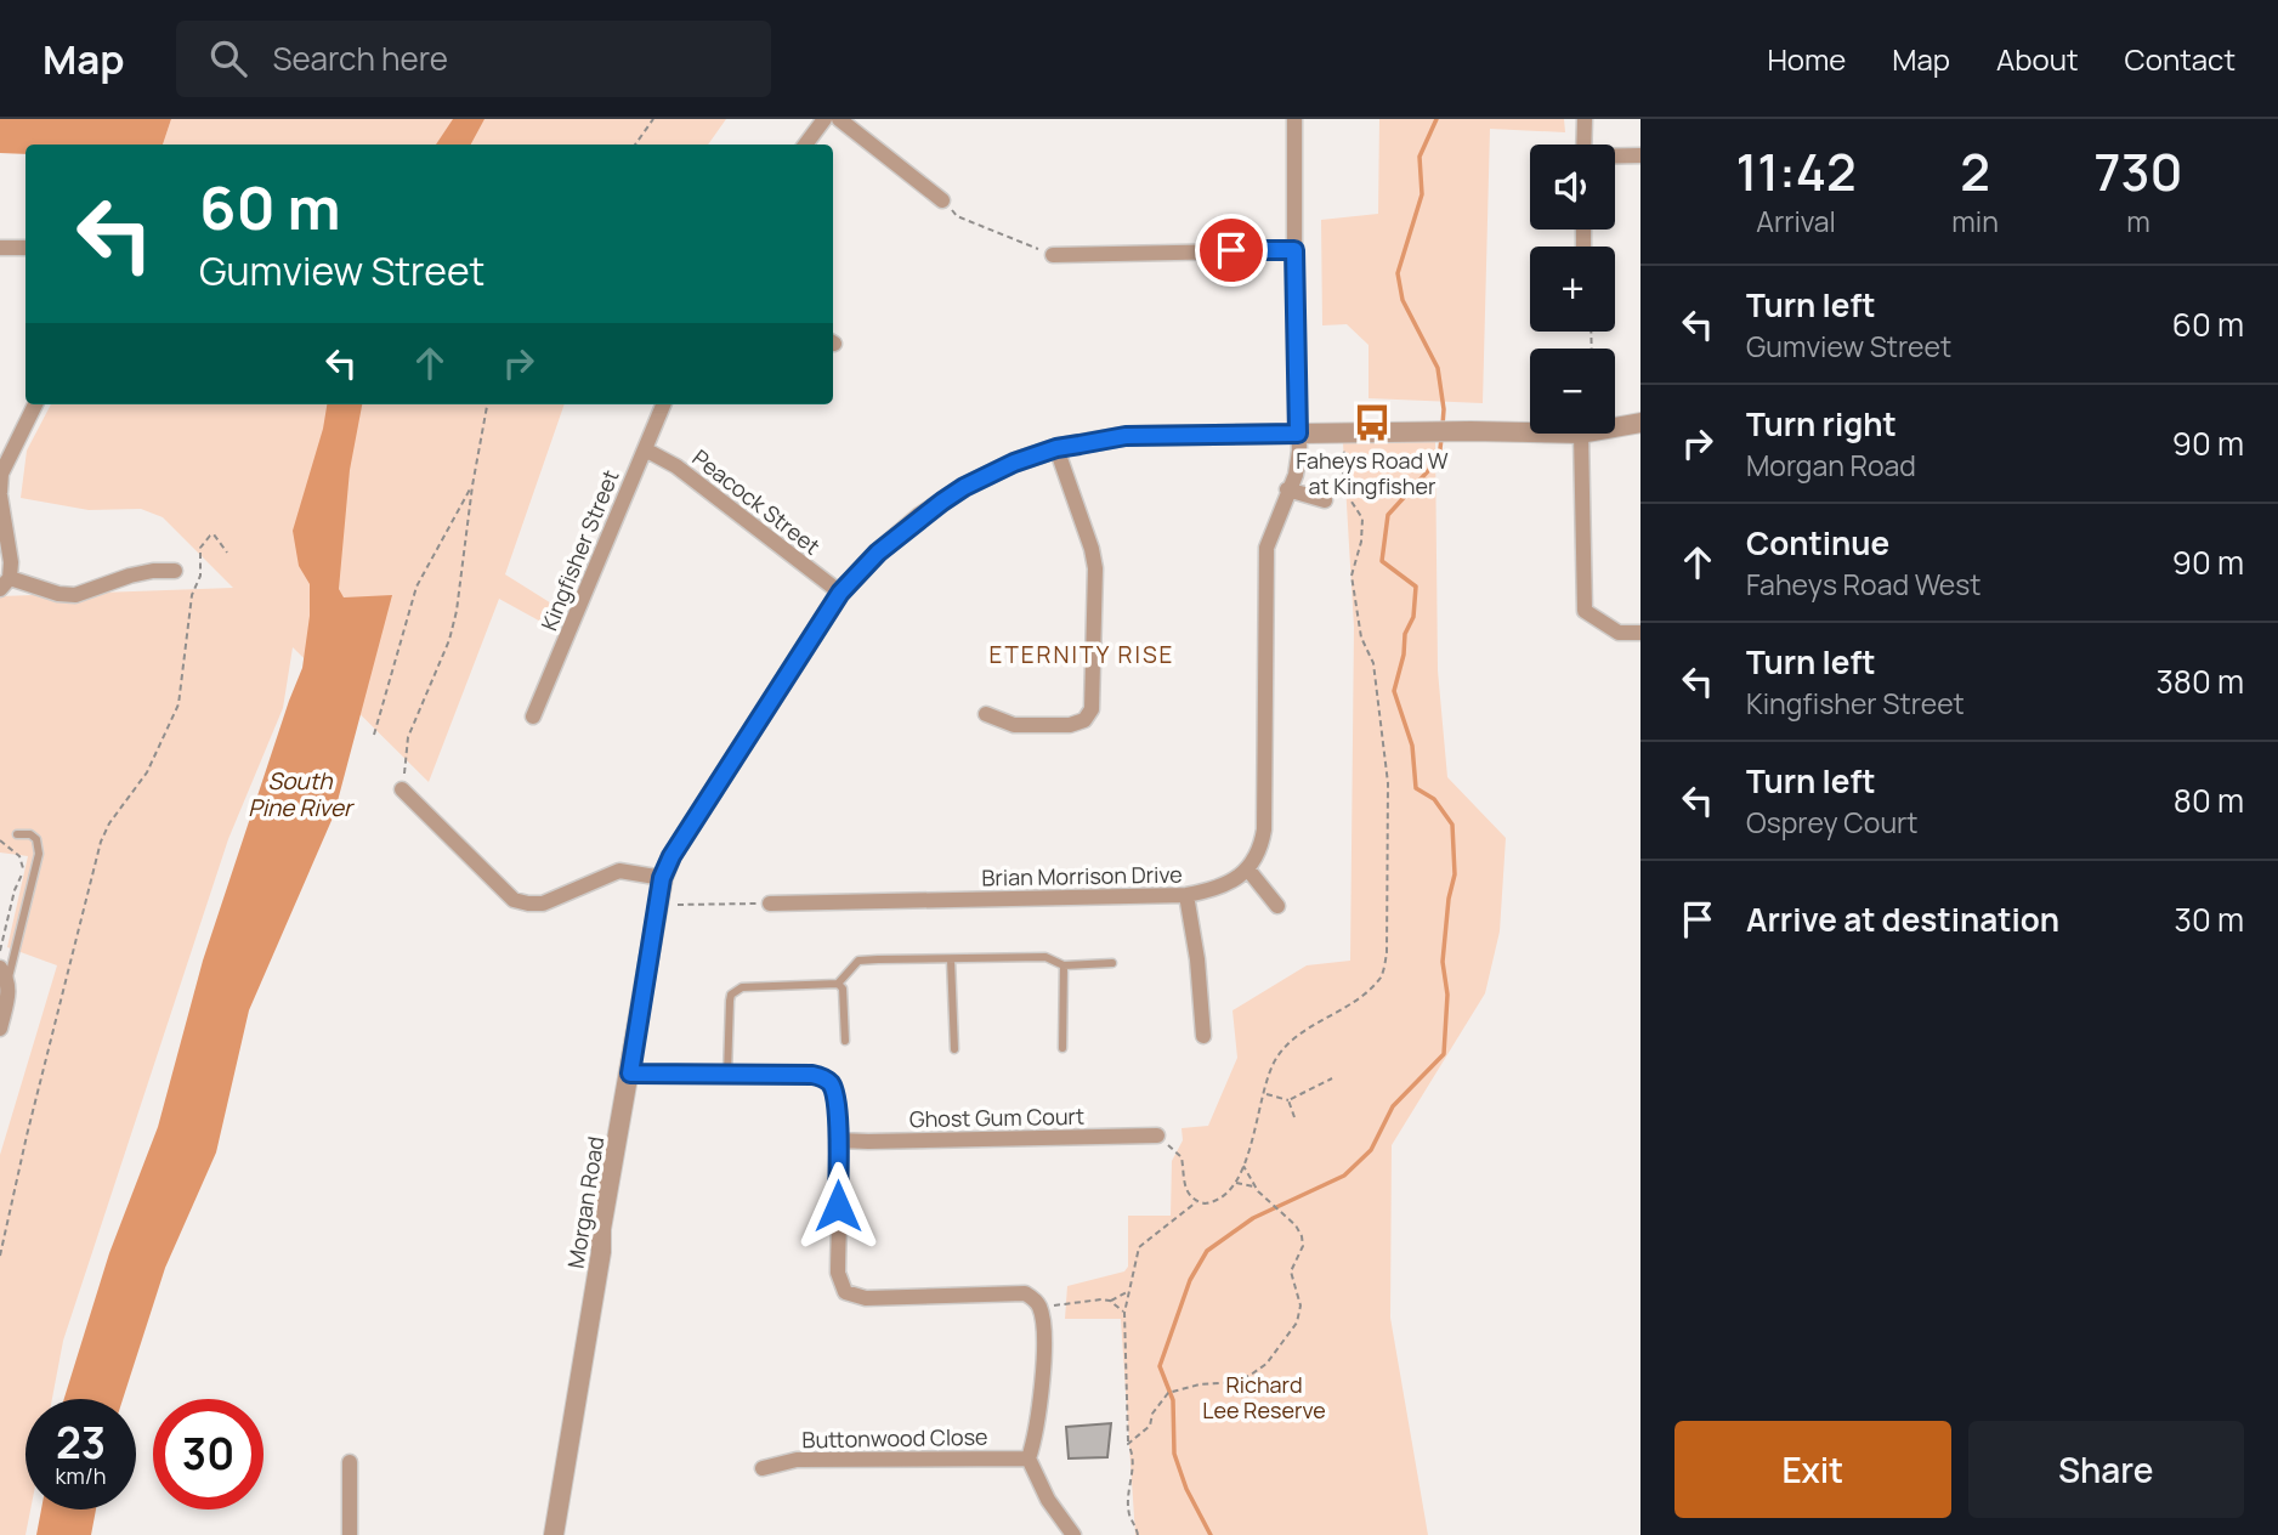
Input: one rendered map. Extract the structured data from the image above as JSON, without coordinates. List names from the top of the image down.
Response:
{
  "streets": {
    "street": [
      "Peacock Street",
      "Kingfisher Street",
      "Brian Morrison Drive",
      "Ghost Gum Court",
      "Morgan Road",
      "Buttonwood Close"
    ]
  },
  "crossings": [
    ["Peacock Street", "Kingfisher Street"],
    ["Peacock Street", "Morgan Road"]
  ],
  "districts": ["ETERNITY RISE"],
  "water": ["South Pine River"],
  "parks": ["Richard Lee Reserve"],
  "places": {
    "bus stop": ["Faheys Road W at Kingfisher"]
  },
  "page": {
    "header": "Map",
    "search": "Search here",
    "nav": [
      "Home",
      "Map",
      "About",
      "Contact"
    ],
    "eta": [
      "11:42",
      "Arrival",
      "2",
      "min",
      "730",
      "m"
    ],
    "map_buttons": ["+", "−"],
    "turn": ["60 m", "Gumview Street"],
    "list": [
      {
        "name": "Turn left",
        "note": "Gumview Street",
        "value": "60 m"
      },
      {
        "name": "Turn right",
        "note": "Morgan Road",
        "value": "90 m"
      },
      {
        "name": "Continue",
        "note": "Faheys Road West",
        "value": "90 m"
      },
      {
        "name": "Turn left",
        "note": "Kingfisher Street",
        "value": "380 m"
      },
      {
        "name": "Turn left",
        "note": "Osprey Court",
        "value": "80 m"
      },
      {
        "name": "Arrive at destination",
        "value": "30 m"
      }
    ],
    "speed": "23 km/h",
    "limit": "30",
    "buttons": ["Exit", "Share"]
  }
}
